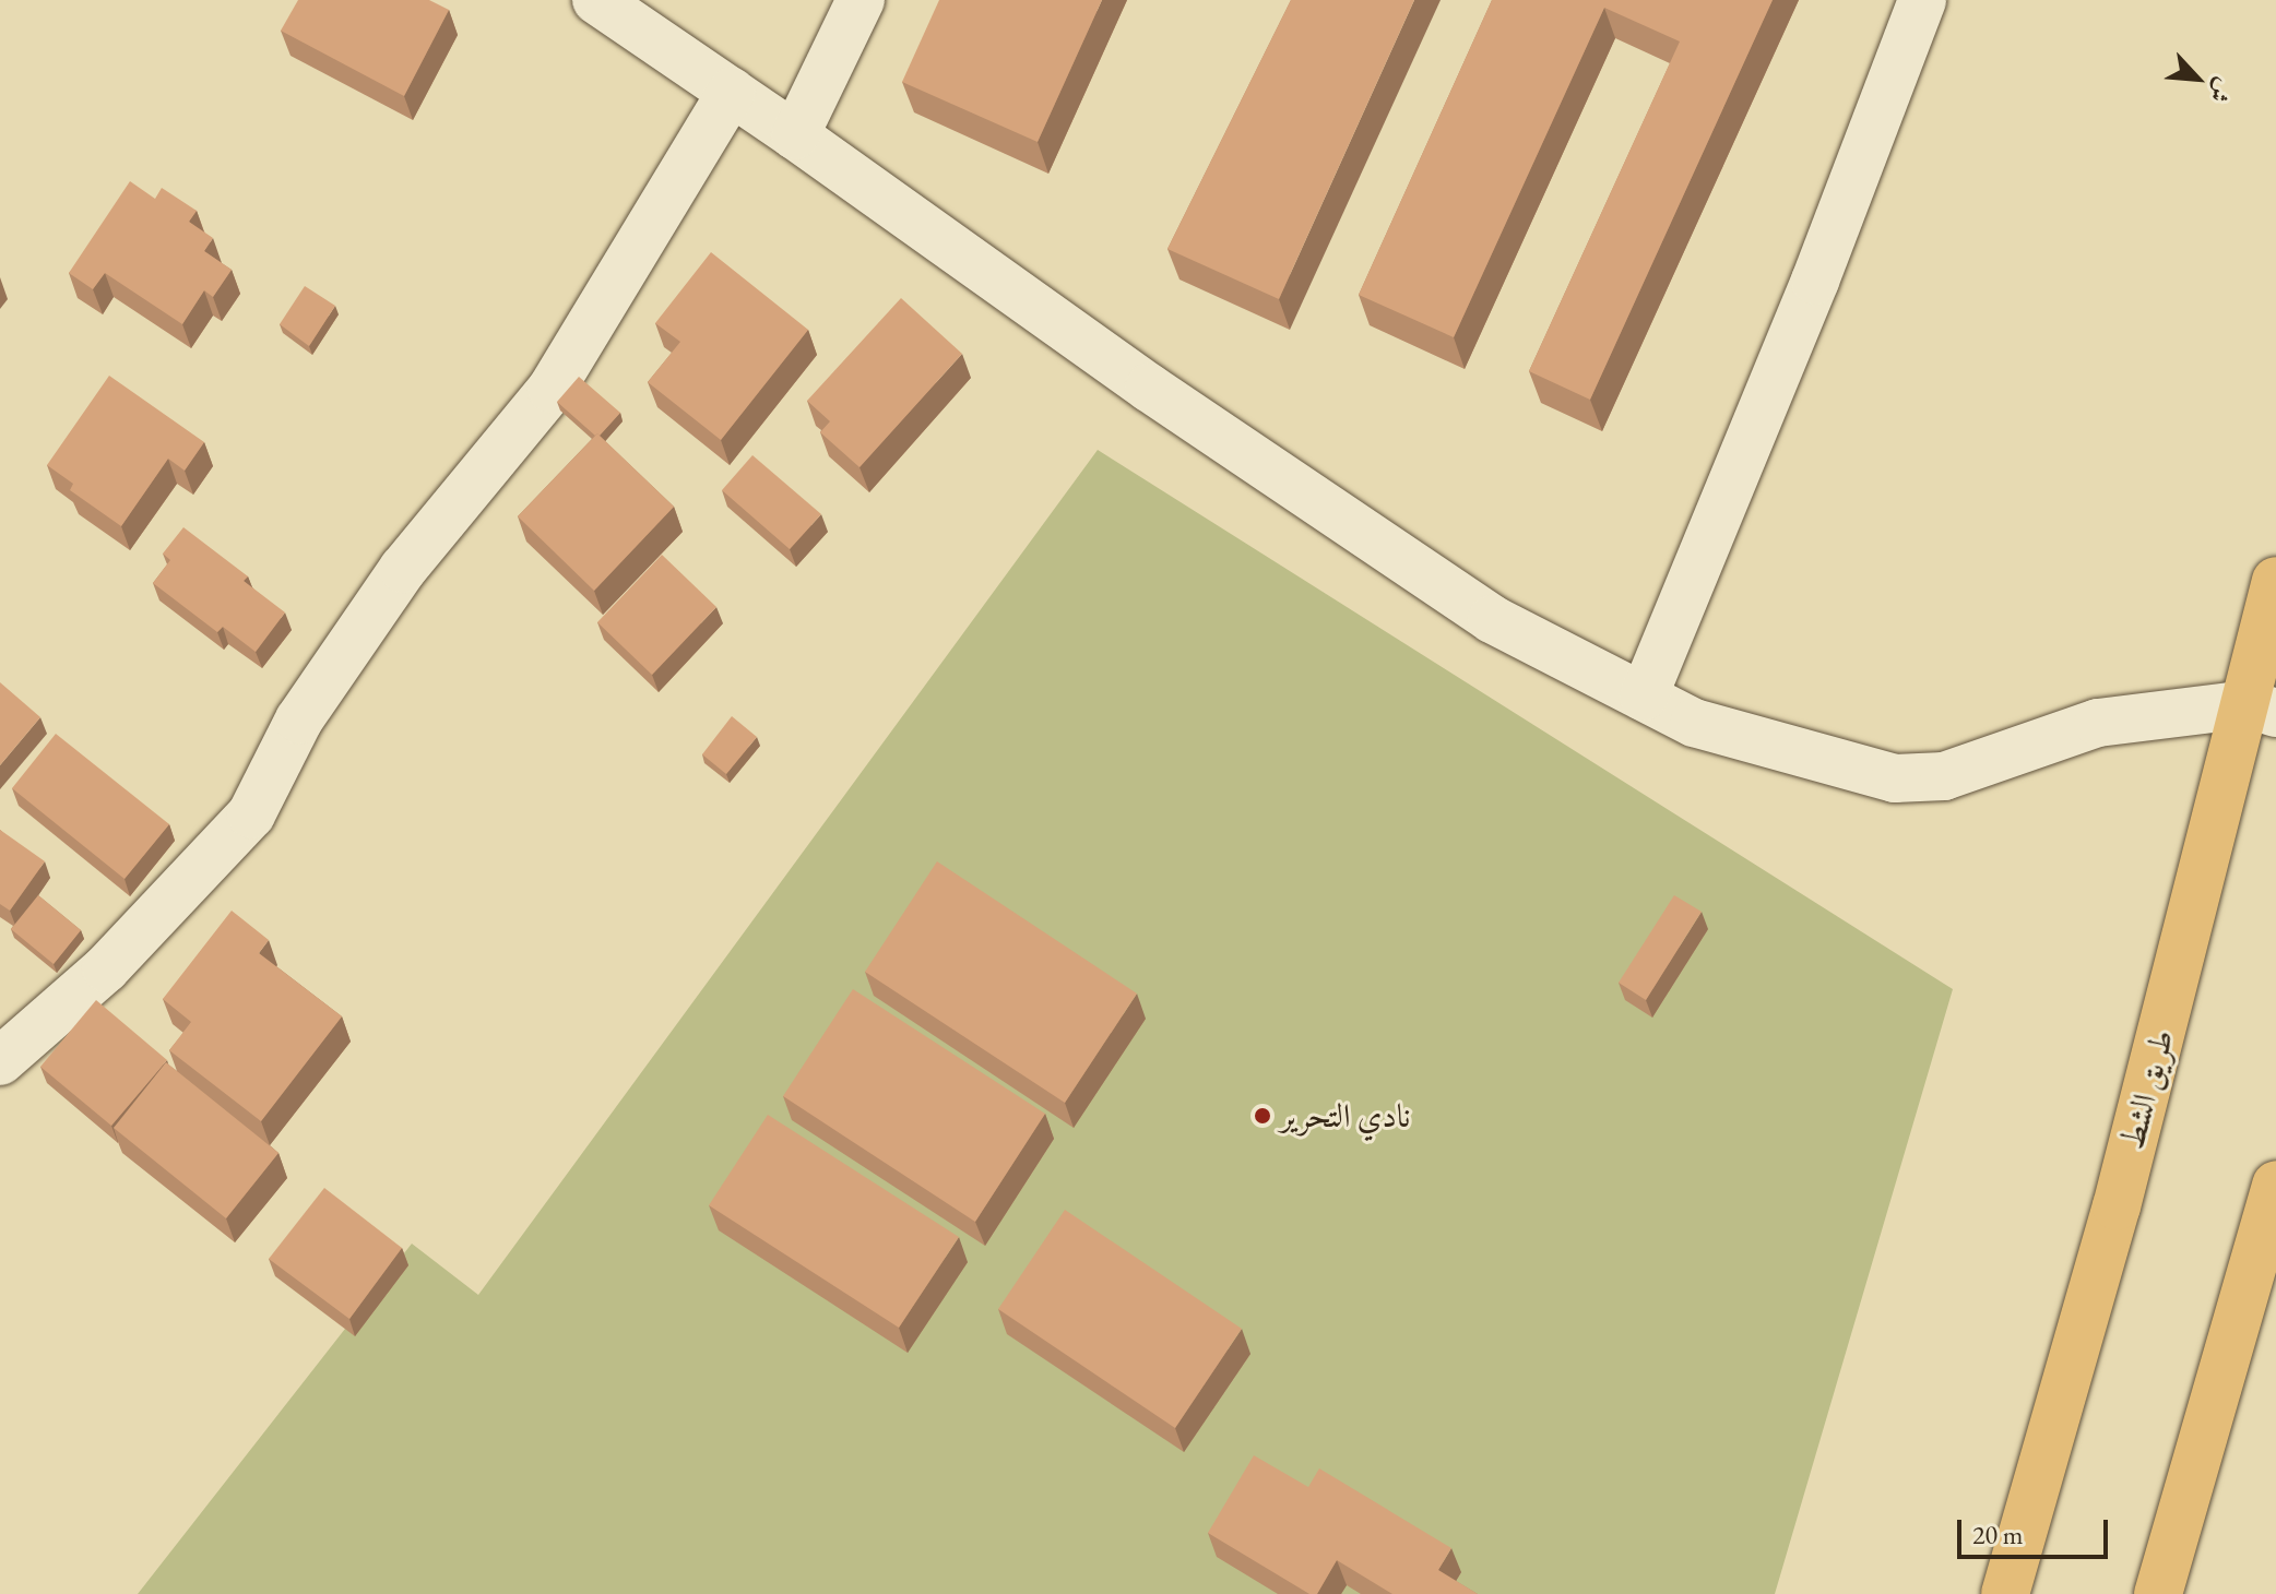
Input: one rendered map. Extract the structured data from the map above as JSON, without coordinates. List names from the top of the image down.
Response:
{
  "streets": {
    "highway": ["طريق الشط"]
  },
  "places": ["نادي التحرير"],
  "scale_bar": "20 m",
  "north": "bottom right"
}
